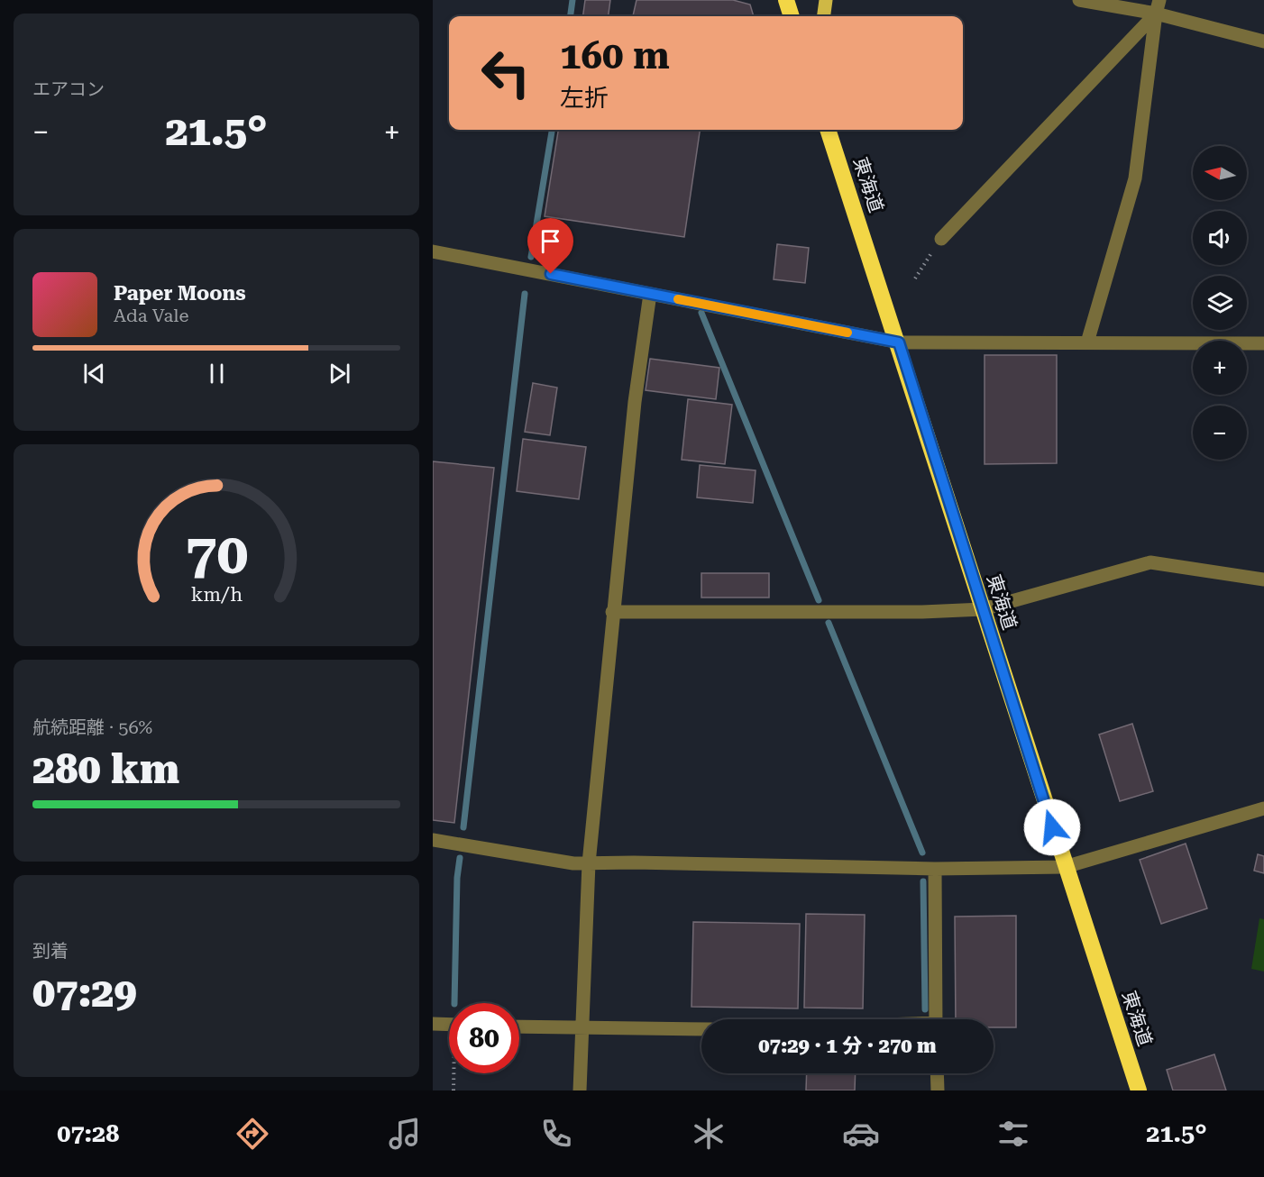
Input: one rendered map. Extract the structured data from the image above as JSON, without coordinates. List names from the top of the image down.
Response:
{
  "streets": {
    "highway": ["東海道"]
  },
  "north": "left",
  "page": {
    "tile": [
      "エアコン",
      ["航続距離 · 56%", "280 km"],
      ["到着", "07:29"]
    ],
    "turn": ["160 m", "左折"],
    "heat": ["−", "21.5°", "+"],
    "map_buttons": ["+", "−"],
    "song": ["Paper Moons", "Ada Vale"],
    "limit": "80",
    "trip": "07:29 · 1 分 · 270 m",
    "tabs": ["07:28", "21.5°"],
    "gauge": ["70", "km/h"]
  }
}
